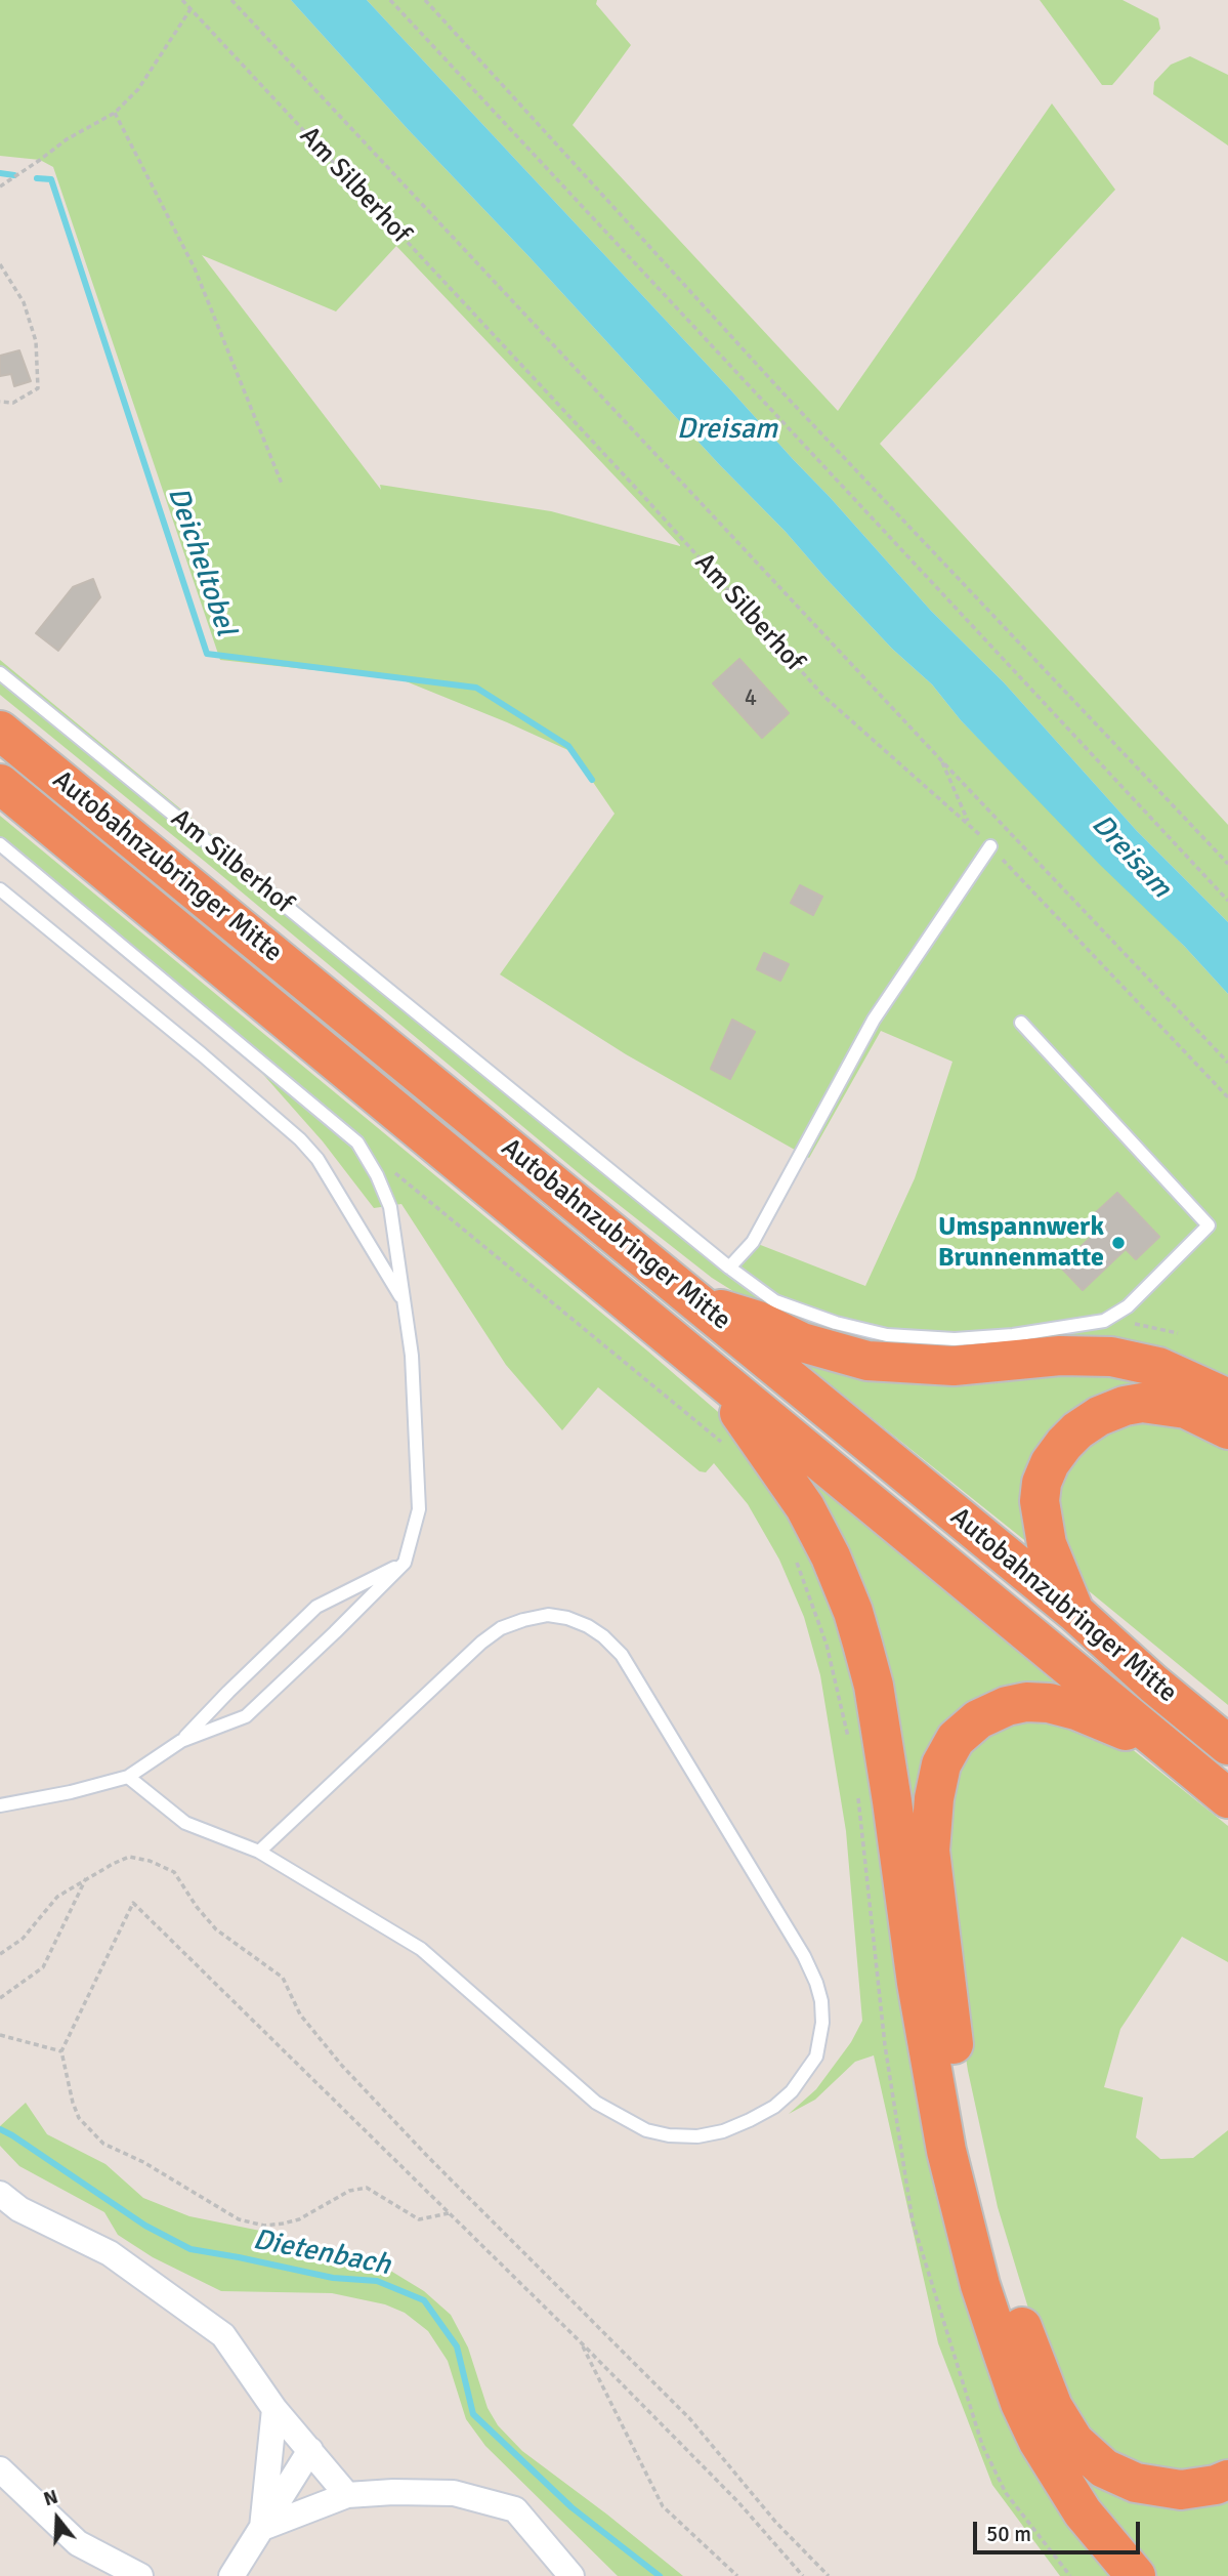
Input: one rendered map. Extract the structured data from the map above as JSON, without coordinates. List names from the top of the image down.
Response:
{
  "streets": {
    "highway": ["Autobahnzubringer Mitte"],
    "lane": ["Am Silberhof"]
  },
  "water": ["Dreisam", "Deicheltobel", "Dietenbach"],
  "places": ["Umspannwerk Brunnenmatte"],
  "house_numbers": ["4"],
  "scale_bar": "50 m",
  "north": "top"
}
